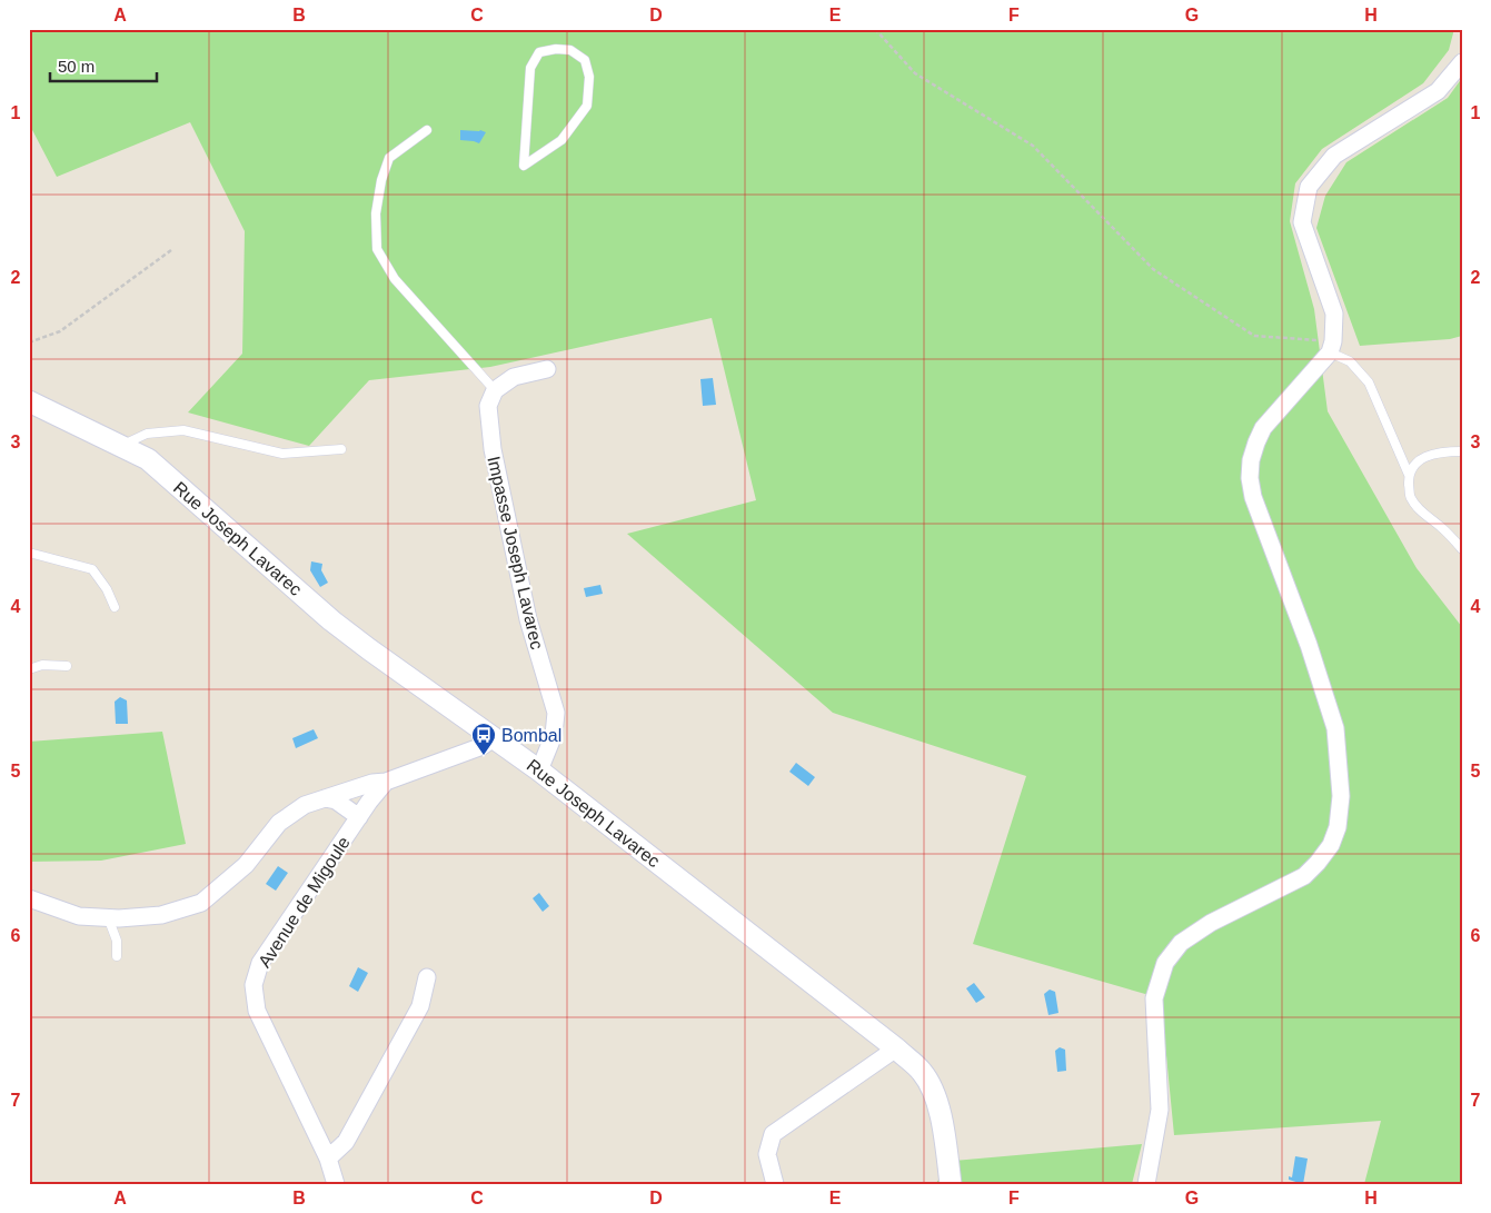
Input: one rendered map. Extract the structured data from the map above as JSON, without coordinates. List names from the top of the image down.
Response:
{
  "streets": {
    "street": ["Rue Joseph Lavarec", "Impasse Joseph Lavarec", "Avenue de Migoule"]
  },
  "crossings": [
    ["Rue Joseph Lavarec", "Impasse Joseph Lavarec"]
  ],
  "places": {
    "bus stop": ["Bombal"]
  },
  "scale_bar": "50 m",
  "grid": {
    "columns": [
      "A",
      "B",
      "C",
      "D",
      "E",
      "F",
      "G",
      "H"
    ],
    "rows": [
      "1",
      "2",
      "3",
      "4",
      "5",
      "6",
      "7"
    ]
  }
}
